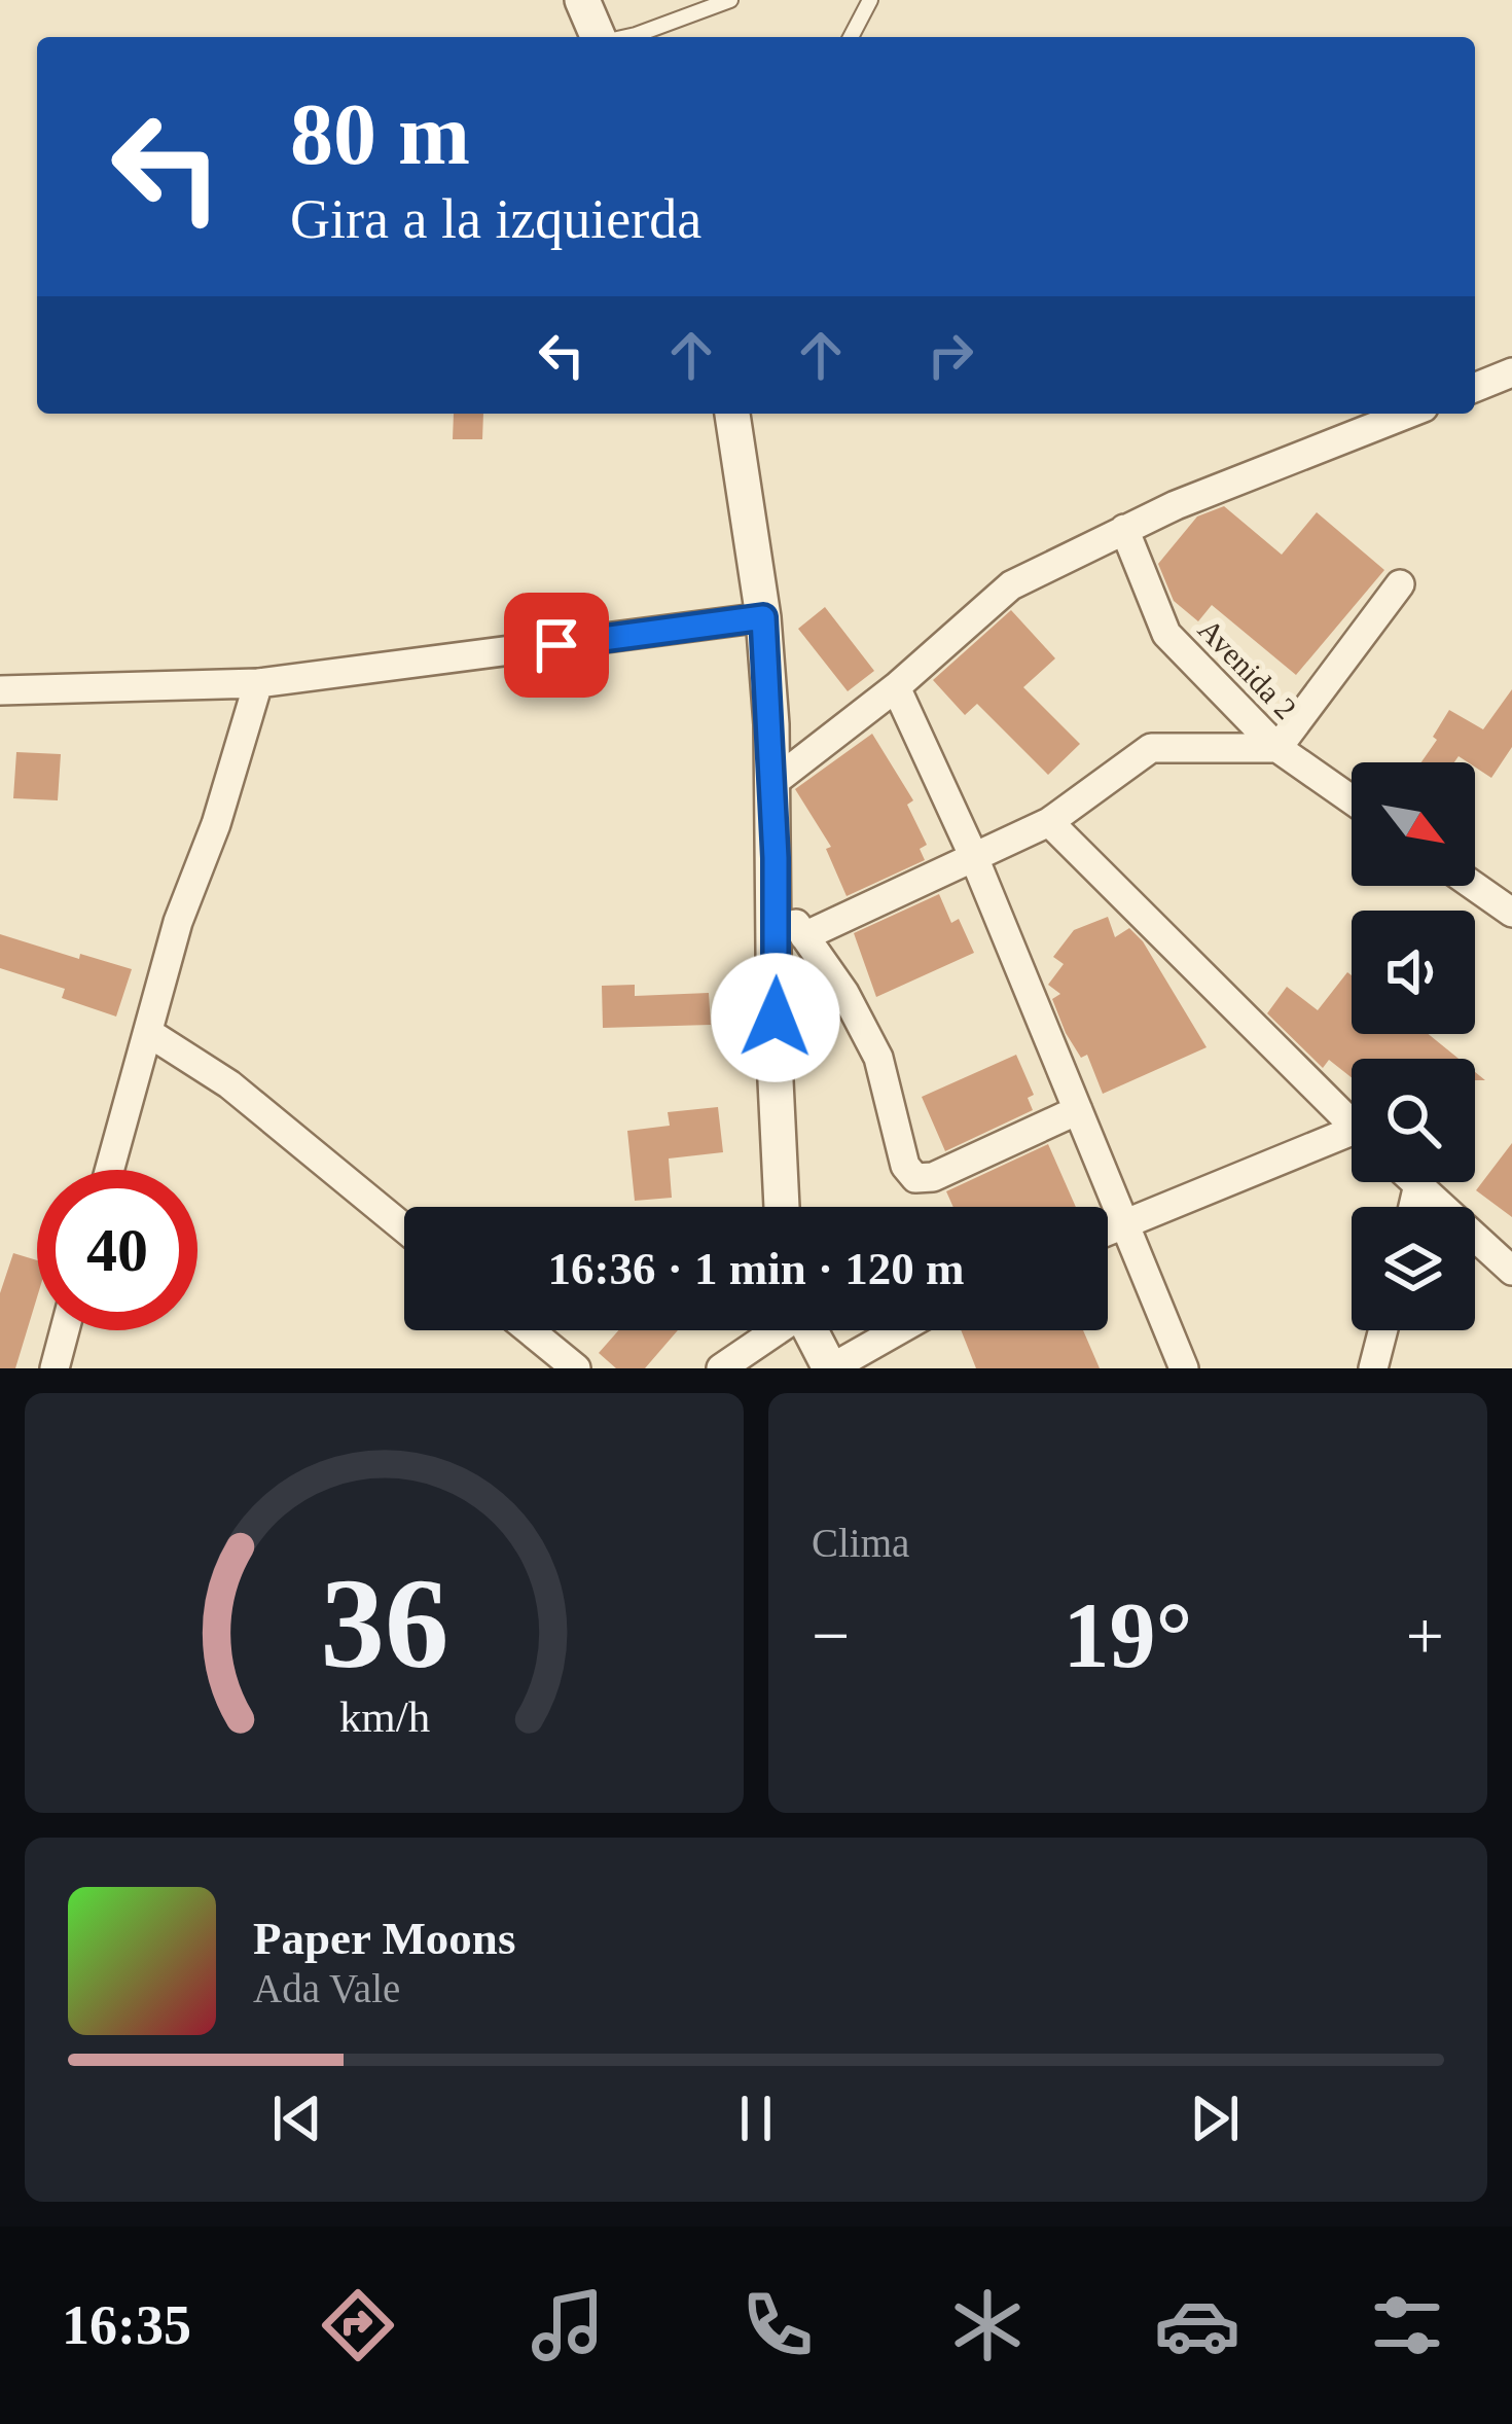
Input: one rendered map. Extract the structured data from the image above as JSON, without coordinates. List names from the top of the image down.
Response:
{
  "streets": {
    "street": ["Avenida 2"]
  },
  "north": "bottom right",
  "page": {
    "turn": ["80 m", "Gira a la izquierda"],
    "limit": "40",
    "trip": "16:36 · 1 min · 120 m",
    "tile": "Clima",
    "heat": ["−", "19°", "+"],
    "song": ["Paper Moons", "Ada Vale"],
    "tabs": "16:35",
    "gauge": ["36", "km/h"]
  }
}
